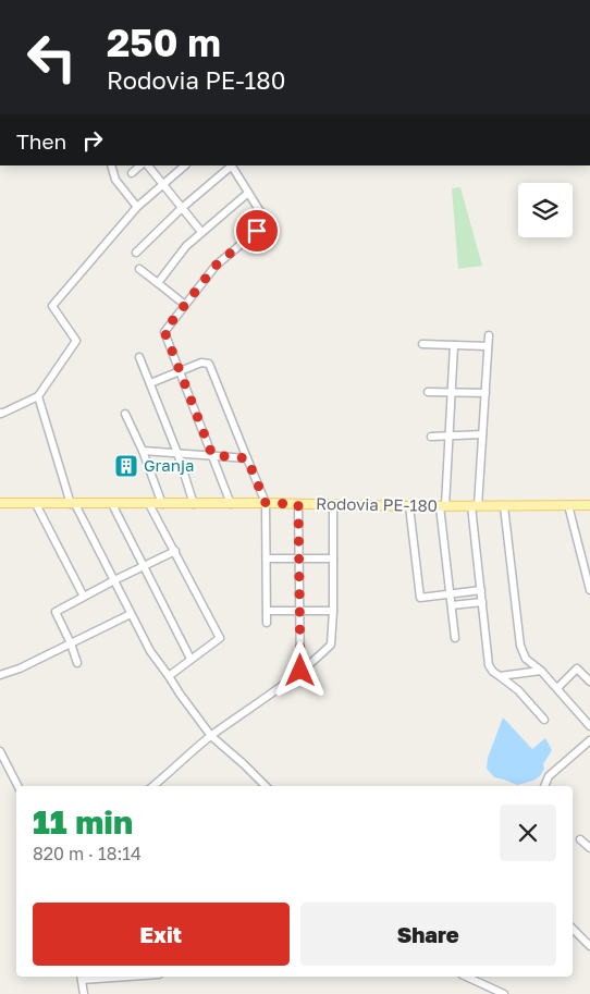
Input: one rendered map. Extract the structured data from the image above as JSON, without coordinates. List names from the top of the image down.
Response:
{
  "streets": {
    "main road": ["Rodovia PE-180"]
  },
  "places": {
    "building": ["Granja"]
  },
  "page": {
    "turn": ["250 m", "Rodovia PE-180"],
    "then": "Then",
    "heading": ["11 min", "820 m · 18:14"],
    "buttons": ["Exit", "Share"]
  }
}
